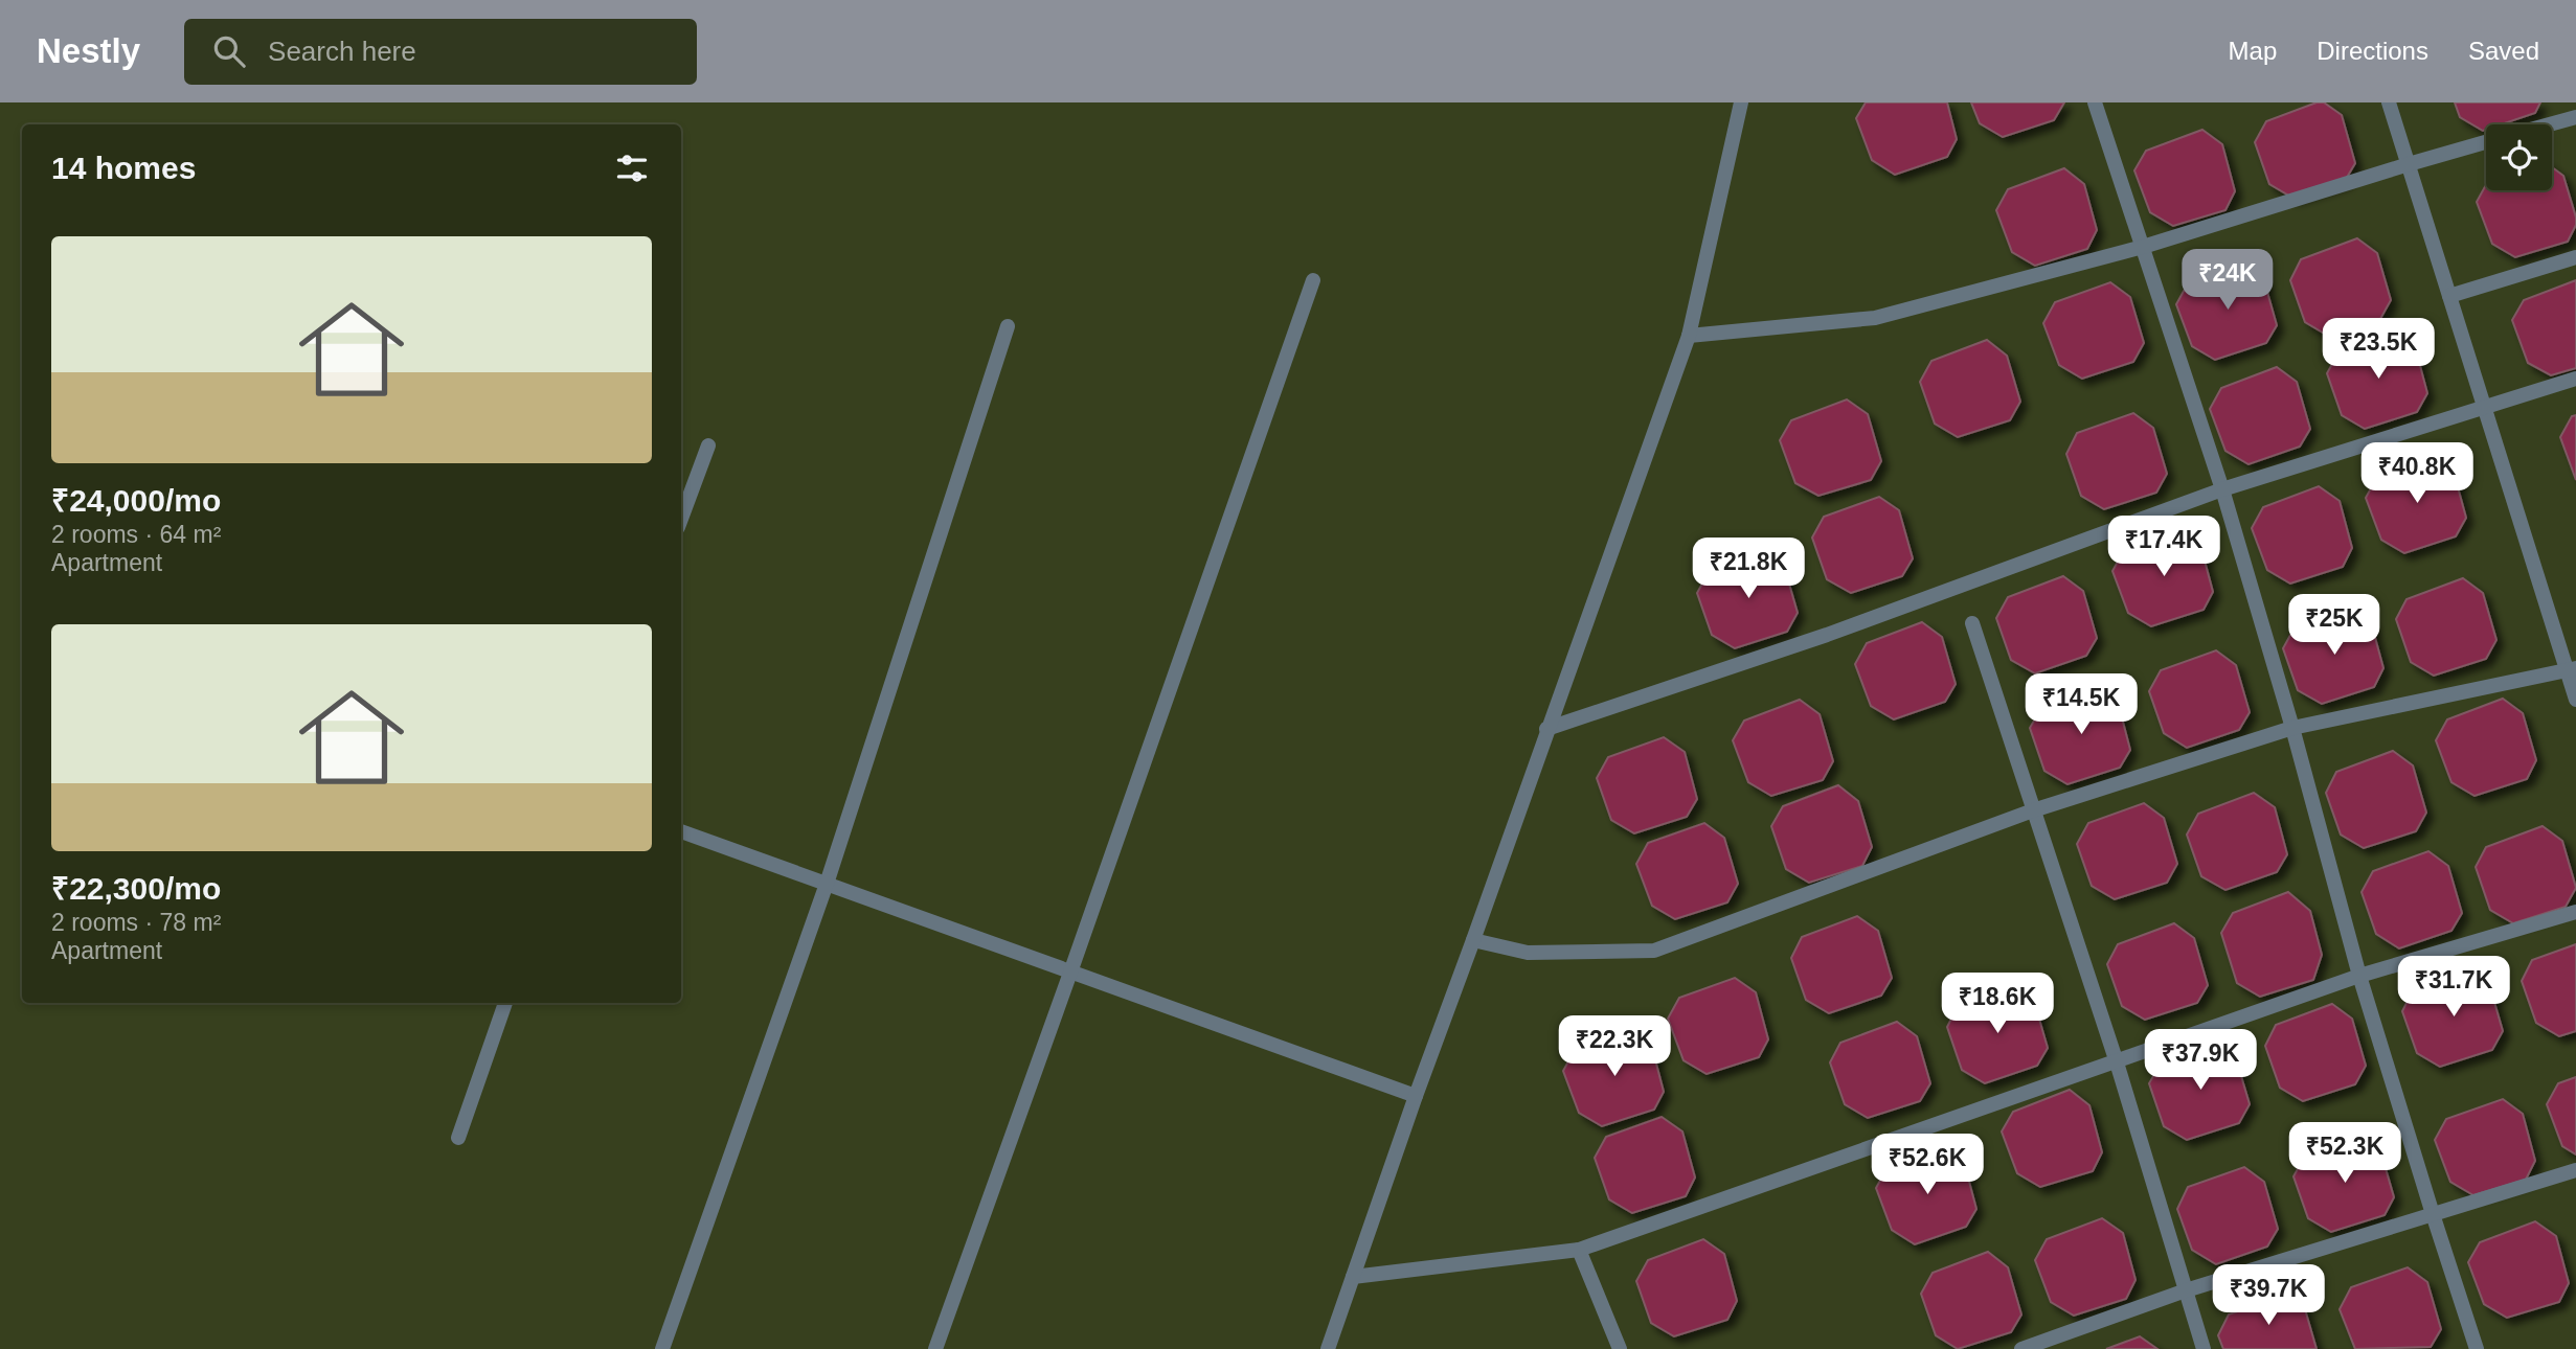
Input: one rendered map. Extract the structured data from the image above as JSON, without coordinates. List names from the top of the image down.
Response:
{
  "page": {
    "header": "Nestly",
    "search": "Search here",
    "nav": ["Map", "Directions", "Saved"],
    "heading": "14 homes",
    "list": [
      {
        "name": "₹24,000/mo",
        "note": "2 rooms · 64 m² · Apartment"
      },
      {
        "name": "₹22,300/mo",
        "note": "2 rooms · 78 m² · Apartment"
      }
    ],
    "price": [
      "₹24K",
      "₹23.5K",
      "₹40.8K",
      "₹17.4K",
      "₹21.8K",
      "₹25K",
      "₹14.5K",
      "₹31.7K",
      "₹18.6K",
      "₹22.3K",
      "₹37.9K",
      "₹52.3K",
      "₹52.6K",
      "₹39.7K"
    ]
  }
}
